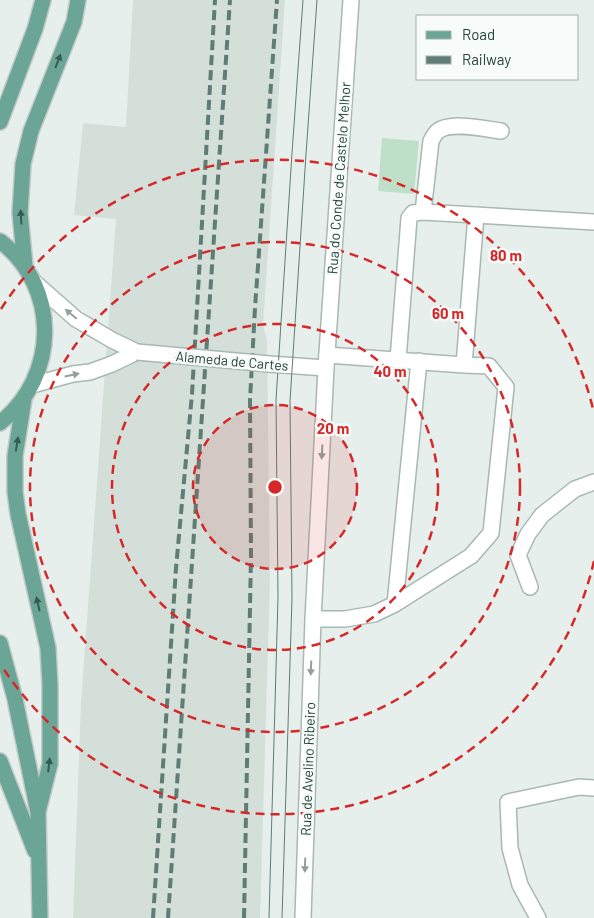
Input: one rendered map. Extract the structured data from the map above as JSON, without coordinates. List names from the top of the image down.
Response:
{
  "streets": {
    "street": ["Rua do Conde de Castelo Melhor", "Alameda de Cartes", "Rua de Avelino Ribeiro"]
  },
  "crossings": [
    ["Rua do Conde de Castelo Melhor", "Alameda de Cartes"],
    ["Rua do Conde de Castelo Melhor", "Rua de Avelino Ribeiro"]
  ],
  "one_way": ["Alameda de Cartes", "Rua de Avelino Ribeiro"],
  "legend": ["Road", "Railway"],
  "rings": [
    "80 m",
    "60 m",
    "40 m",
    "20 m"
  ]
}
